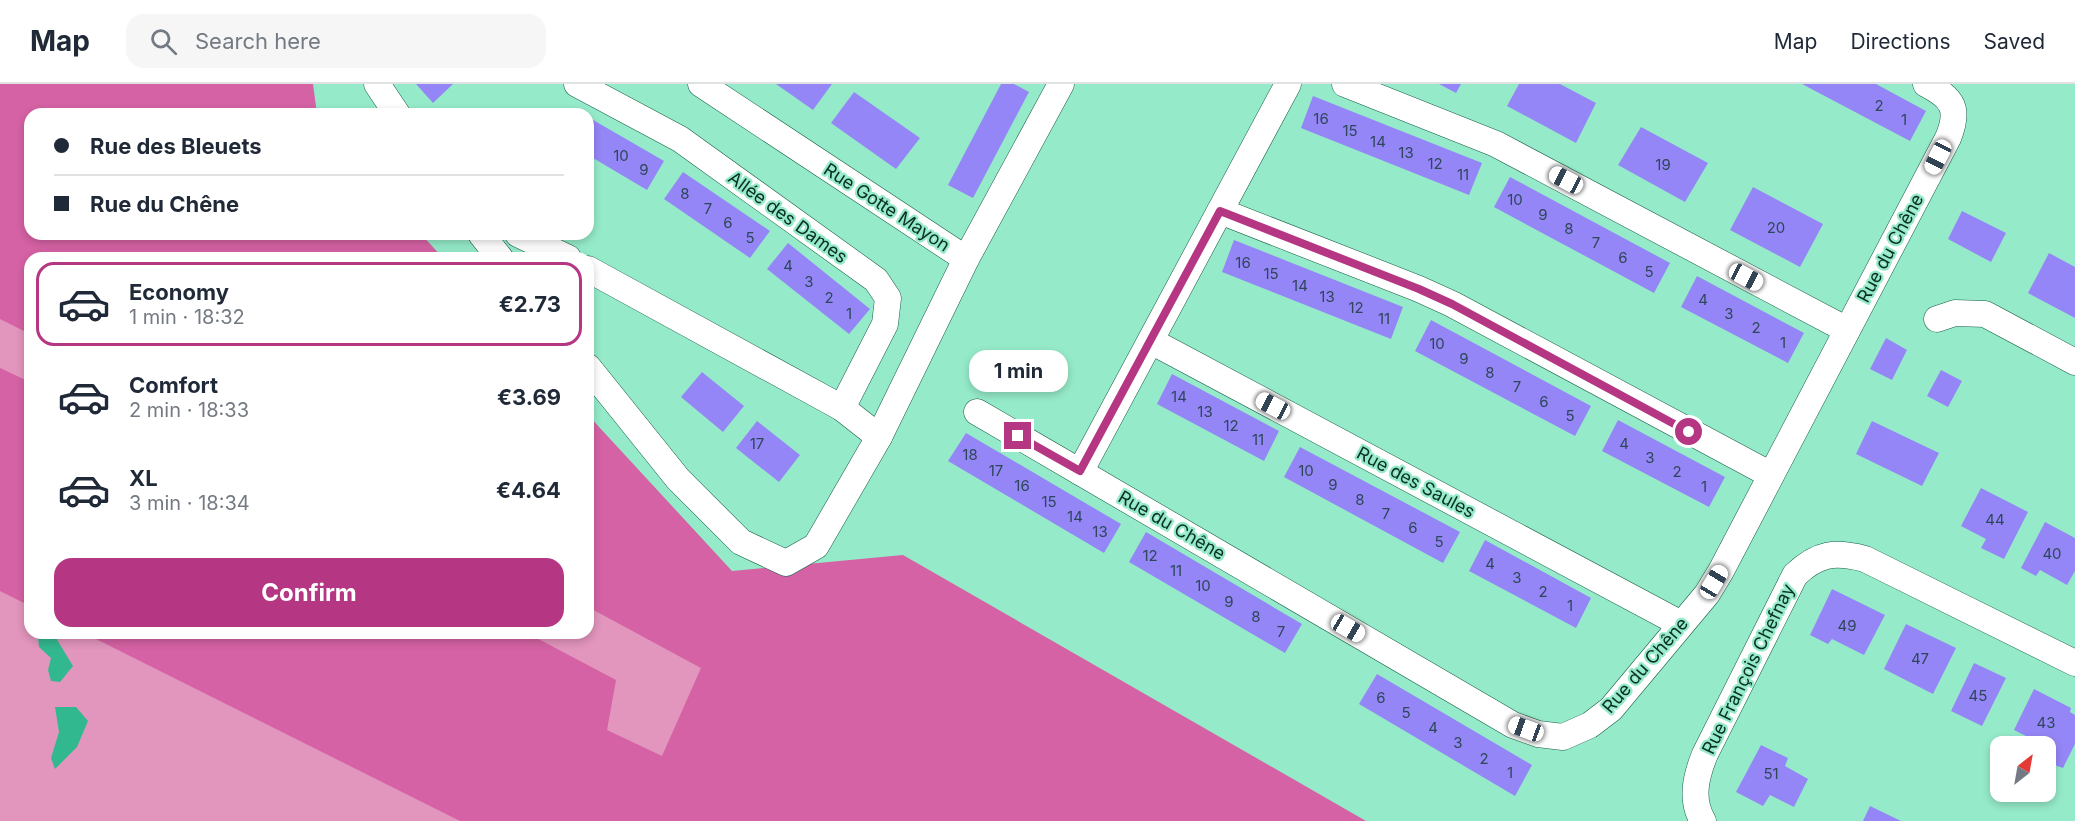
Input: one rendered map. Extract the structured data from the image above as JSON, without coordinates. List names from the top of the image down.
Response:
{
  "streets": {
    "street": [
      "Rue Gotte Mayon",
      "Allée des Dames",
      "Rue du Chêne",
      "Rue des Saules",
      "Rue François Chefnay"
    ]
  },
  "crossings": [
    ["Rue du Chêne", "Rue des Saules"]
  ],
  "house_numbers": [
    "2",
    "16",
    "1",
    "15",
    "14",
    "13",
    "10",
    "12",
    "19",
    "9",
    "11",
    "8",
    "10",
    "7",
    "9",
    "6",
    "20",
    "8",
    "5",
    "7",
    "6",
    "16",
    "4",
    "5",
    "15",
    "3",
    "14",
    "13",
    "2",
    "4",
    "12",
    "1",
    "3",
    "11",
    "2",
    "1",
    "10",
    "9",
    "8",
    "7",
    "14",
    "6",
    "13",
    "5",
    "12",
    "11",
    "17",
    "4",
    "18",
    "3",
    "17",
    "10",
    "2",
    "9",
    "16",
    "1",
    "8",
    "15",
    "7",
    "14",
    "44",
    "6",
    "13",
    "5",
    "40",
    "12",
    "4",
    "11",
    "3",
    "10",
    "2",
    "9",
    "1",
    "8",
    "49",
    "7",
    "47",
    "45",
    "6",
    "5",
    "43",
    "4",
    "3",
    "2",
    "1",
    "51"
  ],
  "north": "top right",
  "page": {
    "header": "Map",
    "search": "Search here",
    "nav": ["Map", "Directions", "Saved"],
    "banner": ["Rue des Bleuets", "Rue du Chêne"],
    "list": [
      {
        "name": "Economy",
        "note": "1 min · 18:32",
        "value": "€2.73"
      },
      {
        "name": "Comfort",
        "note": "2 min · 18:33",
        "value": "€3.69"
      },
      {
        "name": "XL",
        "note": "3 min · 18:34",
        "value": "€4.64"
      }
    ],
    "bubble": "1 min",
    "buttons": "Confirm"
  }
}
